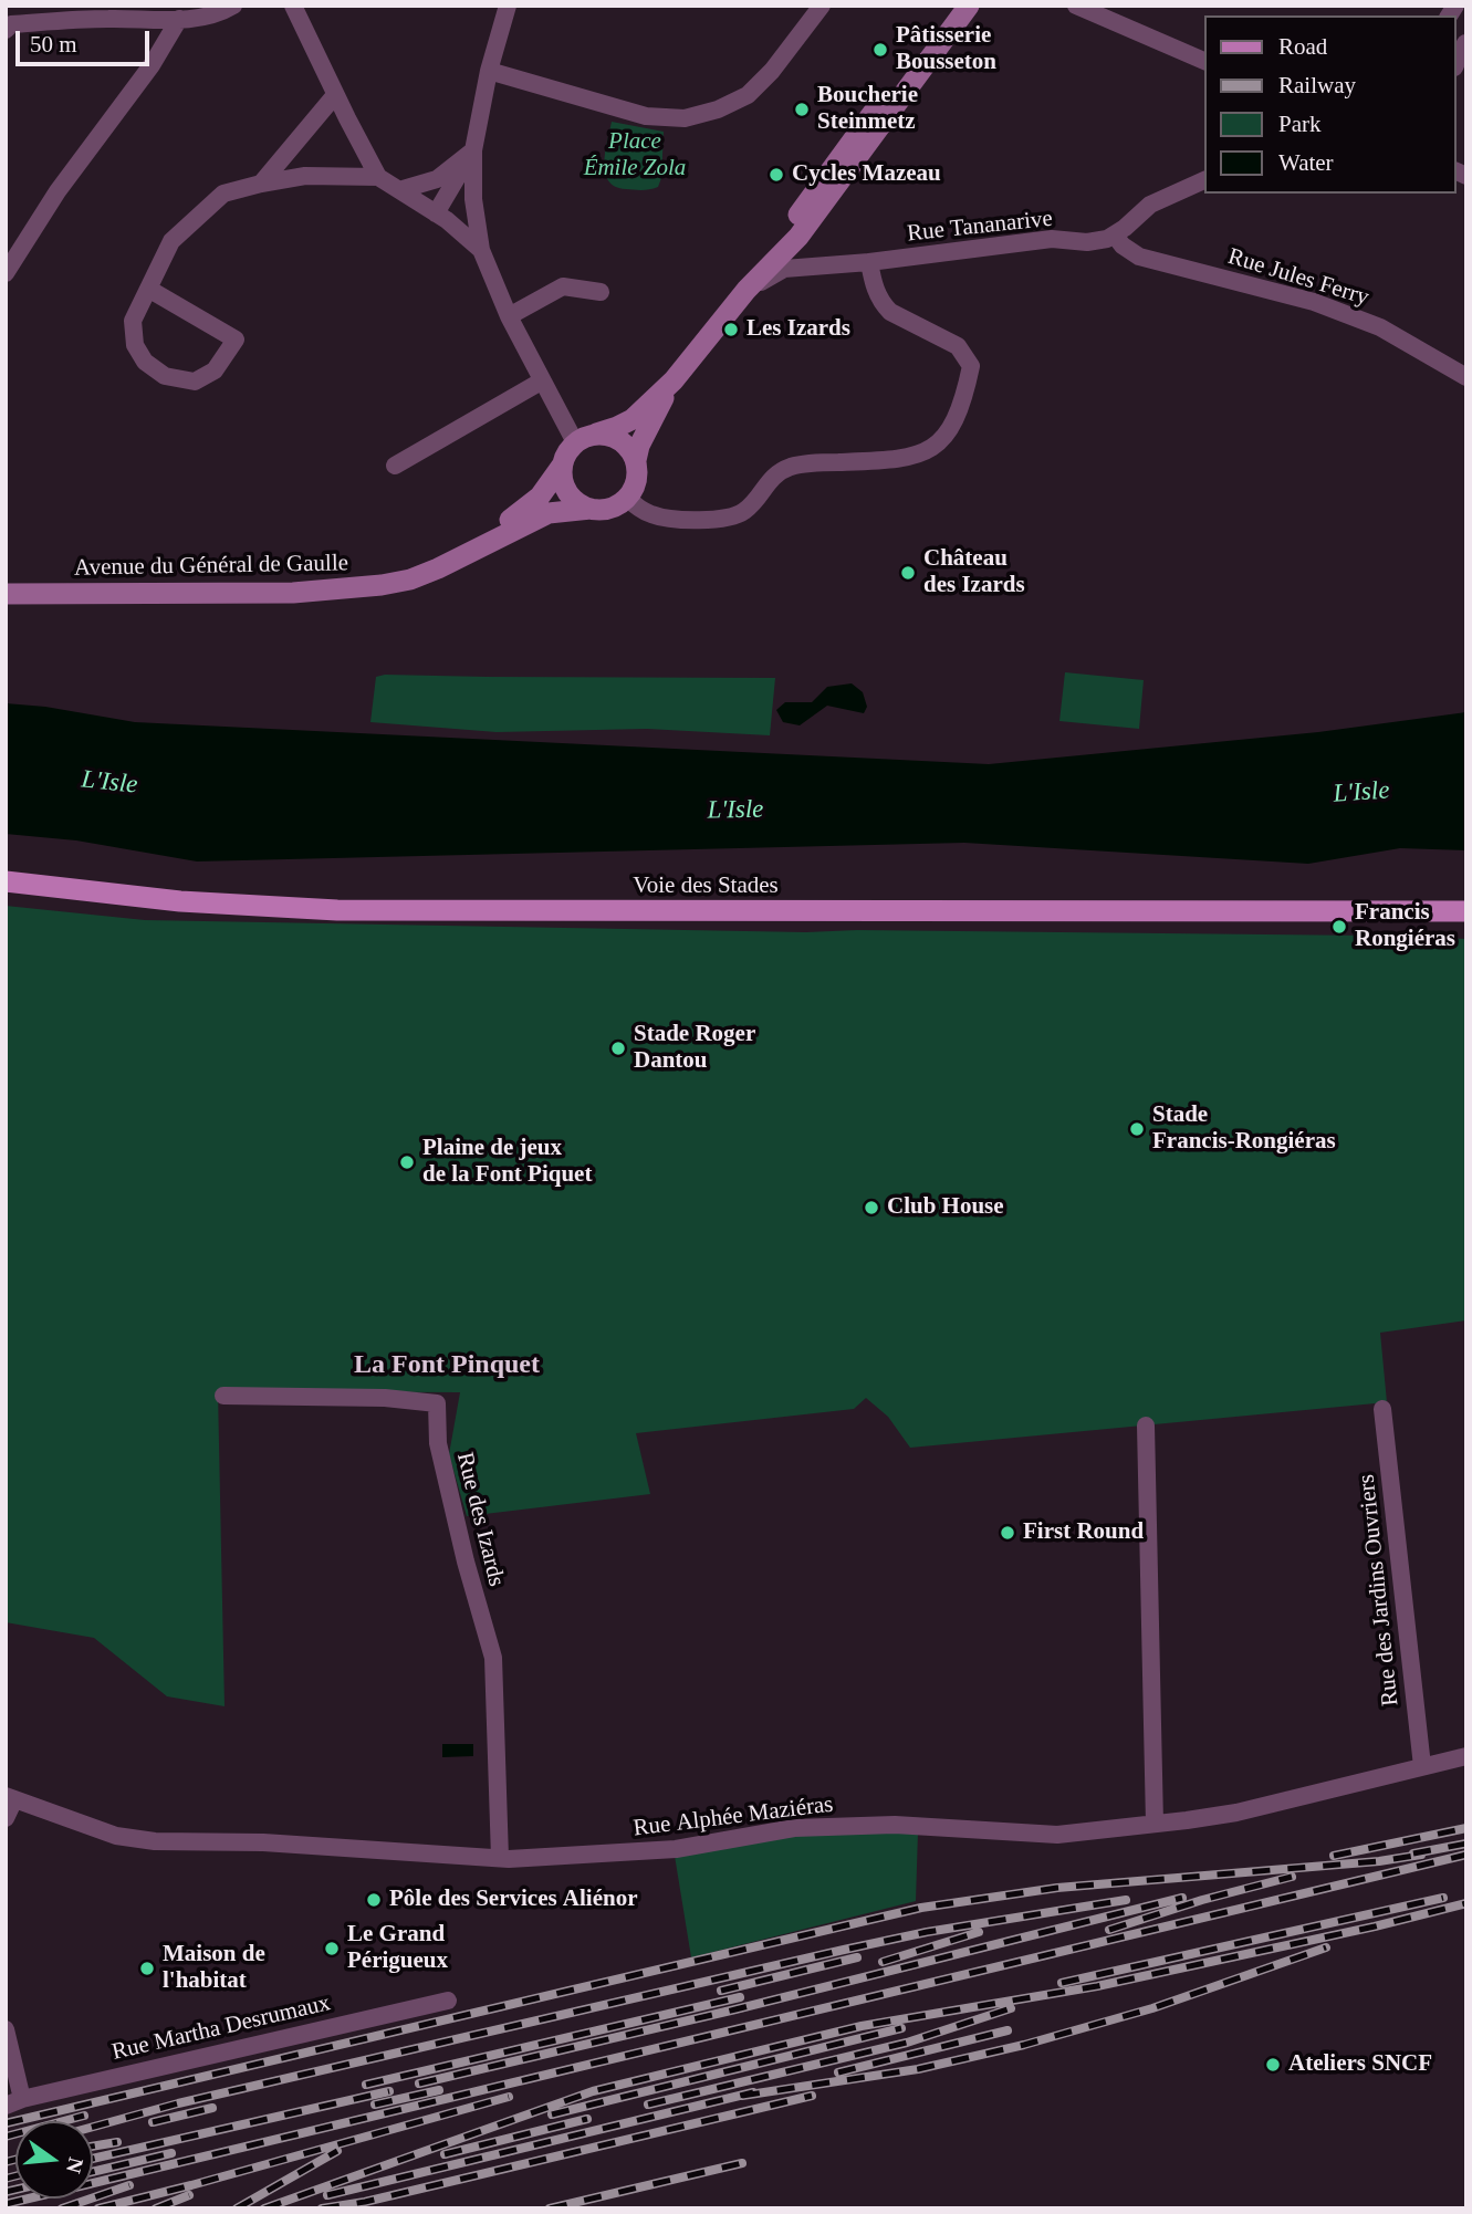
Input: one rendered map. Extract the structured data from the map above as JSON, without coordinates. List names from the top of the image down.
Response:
{
  "streets": {
    "main road": ["Avenue du Général de Gaulle", "Voie des Stades"],
    "street": [
      "Rue Tananarive",
      "Rue Jules Ferry",
      "Rue des Izards",
      "Rue des Jardins Ouvriers",
      "Rue Alphée Maziéras",
      "Rue Martha Desrumaux"
    ]
  },
  "crossings": [
    ["Rue Tananarive", "Rue Jules Ferry"],
    ["Rue des Izards", "Rue Alphée Maziéras"],
    ["Rue des Jardins Ouvriers", "Rue Alphée Maziéras"]
  ],
  "districts": ["La Font Pinquet"],
  "water": ["L'Isle"],
  "parks": ["Place Émile Zola"],
  "places": [
    "Pâtisserie Bousseton",
    "Boucherie Steinmetz",
    "Cycles Mazeau",
    "Les Izards",
    "Château des Izards",
    "Francis Rongiéras",
    "Stade Roger Dantou",
    "Stade Francis-Rongiéras",
    "Plaine de jeux de la Font Piquet",
    "Club House",
    "First Round",
    "Pôle des Services Aliénor",
    "Le Grand Périgueux",
    "Maison de l'habitat",
    "Ateliers SNCF"
  ],
  "legend": [
    "Road",
    "Railway",
    "Park",
    "Water"
  ],
  "scale_bar": "50 m",
  "north": "right"
}
